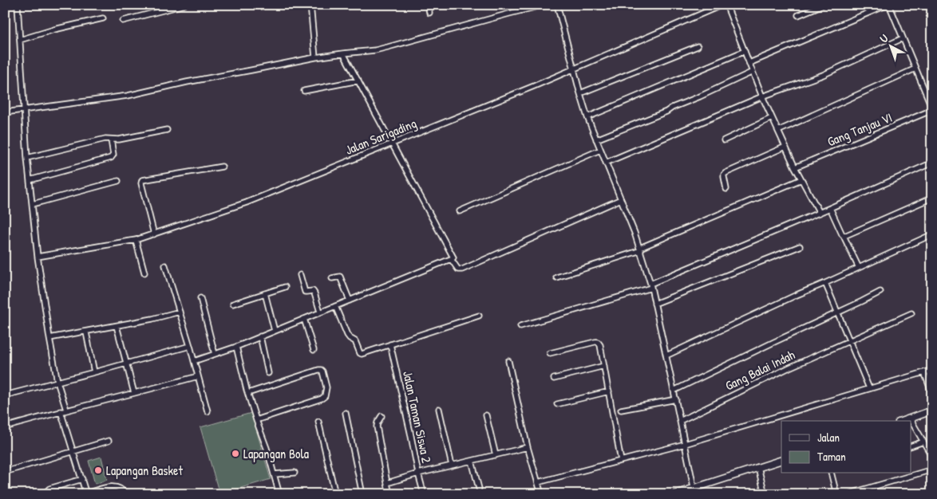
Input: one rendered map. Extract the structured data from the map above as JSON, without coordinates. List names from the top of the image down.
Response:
{
  "streets": {
    "street": [
      "Gang Tanjau VI",
      "Jalan Sarigading",
      "Gang Balai Indah",
      "Jalan Taman Siswa 2"
    ]
  },
  "places": ["Lapangan Bola", "Lapangan Basket"],
  "legend": ["Jalan", "Taman"],
  "north": "top left"
}
